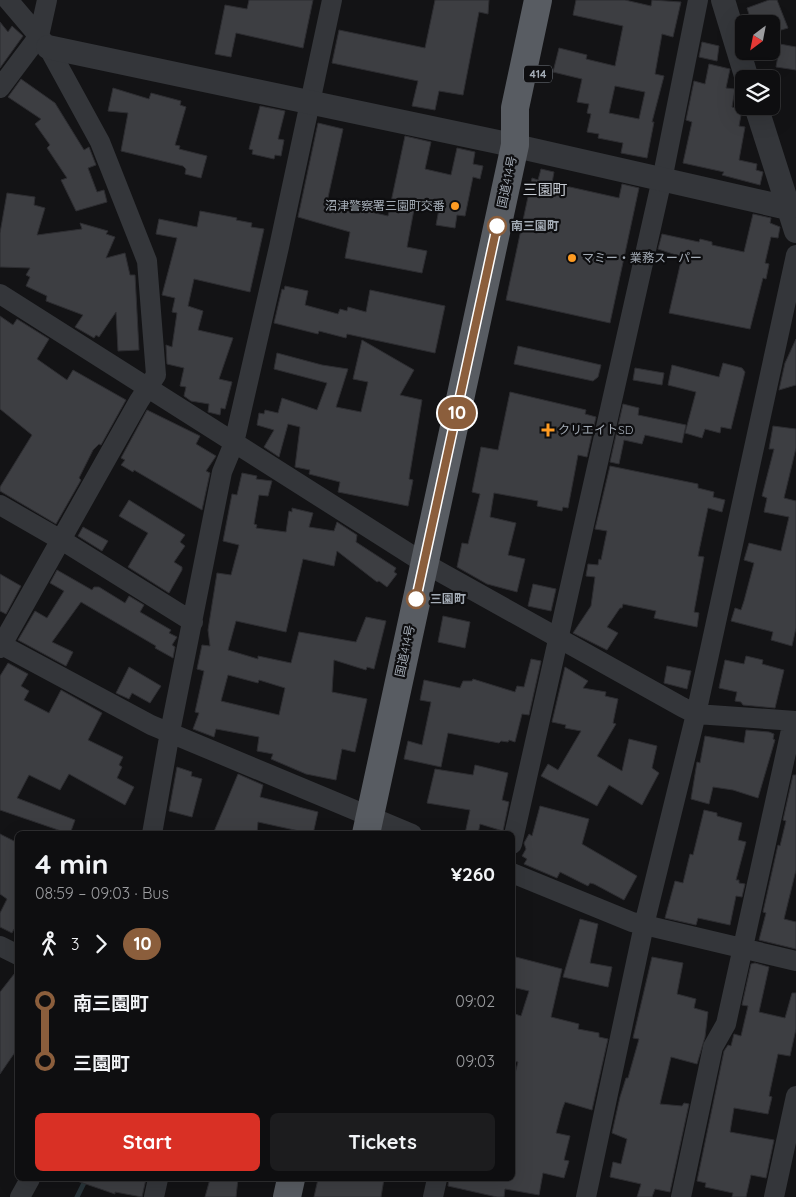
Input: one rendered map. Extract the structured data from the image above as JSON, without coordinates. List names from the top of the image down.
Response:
{
  "streets": {
    "highway": ["414", "国道414号"]
  },
  "districts": ["三園町"],
  "places": {
    "other": [
      "沼津警察署三園町交番",
      "南三園町",
      "マミー・業務スーパー",
      "三園町"
    ],
    "health": ["クリエイトSD"]
  },
  "lines": ["bus line 10"],
  "north": "bottom left",
  "page": {
    "on_map": "10",
    "heading": ["4 min", "08:59 – 09:03 · Bus", "¥260"],
    "legs": ["3", "10"],
    "list": [
      {
        "name": "南三園町",
        "value": "09:02"
      },
      {
        "name": "三園町",
        "value": "09:03"
      }
    ],
    "buttons": ["Start", "Tickets"]
  }
}
